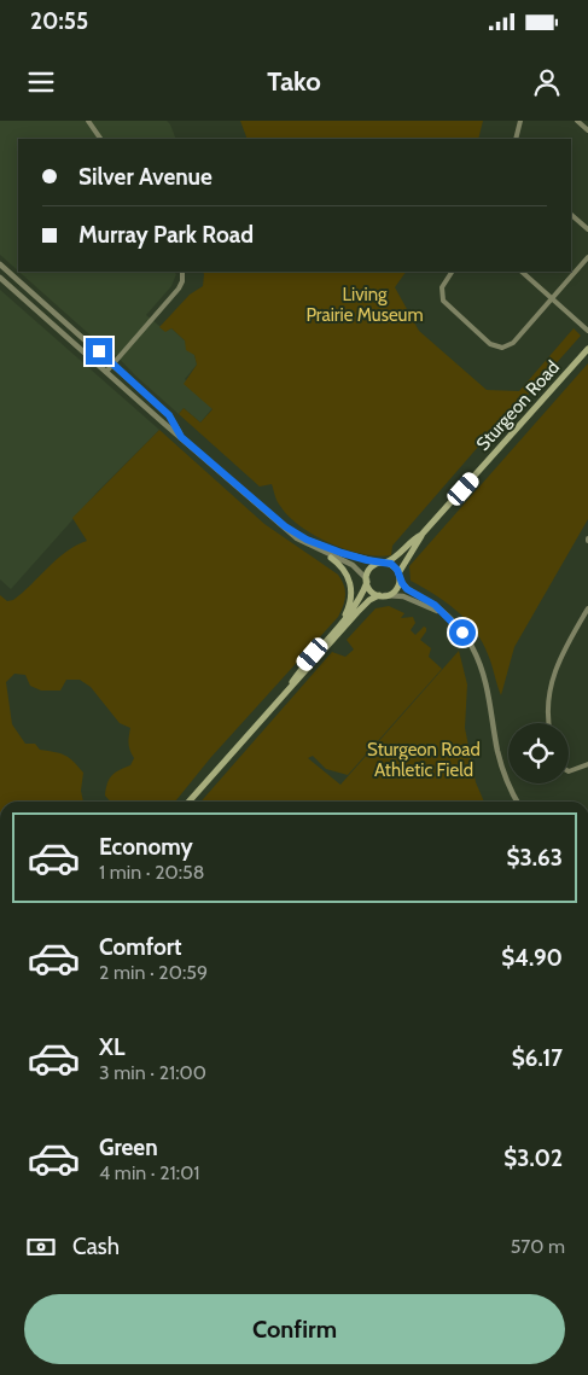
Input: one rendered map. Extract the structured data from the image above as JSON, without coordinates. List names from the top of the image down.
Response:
{
  "streets": {
    "main road": ["Sturgeon Road"]
  },
  "parks": ["Living Prairie Museum", "Sturgeon Road Athletic Field"],
  "page": {
    "status": "20:55",
    "header": "Tako",
    "banner": ["Silver Avenue", "Murray Park Road"],
    "list": [
      {
        "name": "Economy",
        "note": "1 min · 20:58",
        "value": "$3.63"
      },
      {
        "name": "Comfort",
        "note": "2 min · 20:59",
        "value": "$4.90"
      },
      {
        "name": "XL",
        "note": "3 min · 21:00",
        "value": "$6.17"
      },
      {
        "name": "Green",
        "note": "4 min · 21:01",
        "value": "$3.02"
      }
    ],
    "pay": ["Cash", "570 m"],
    "buttons": "Confirm"
  }
}
